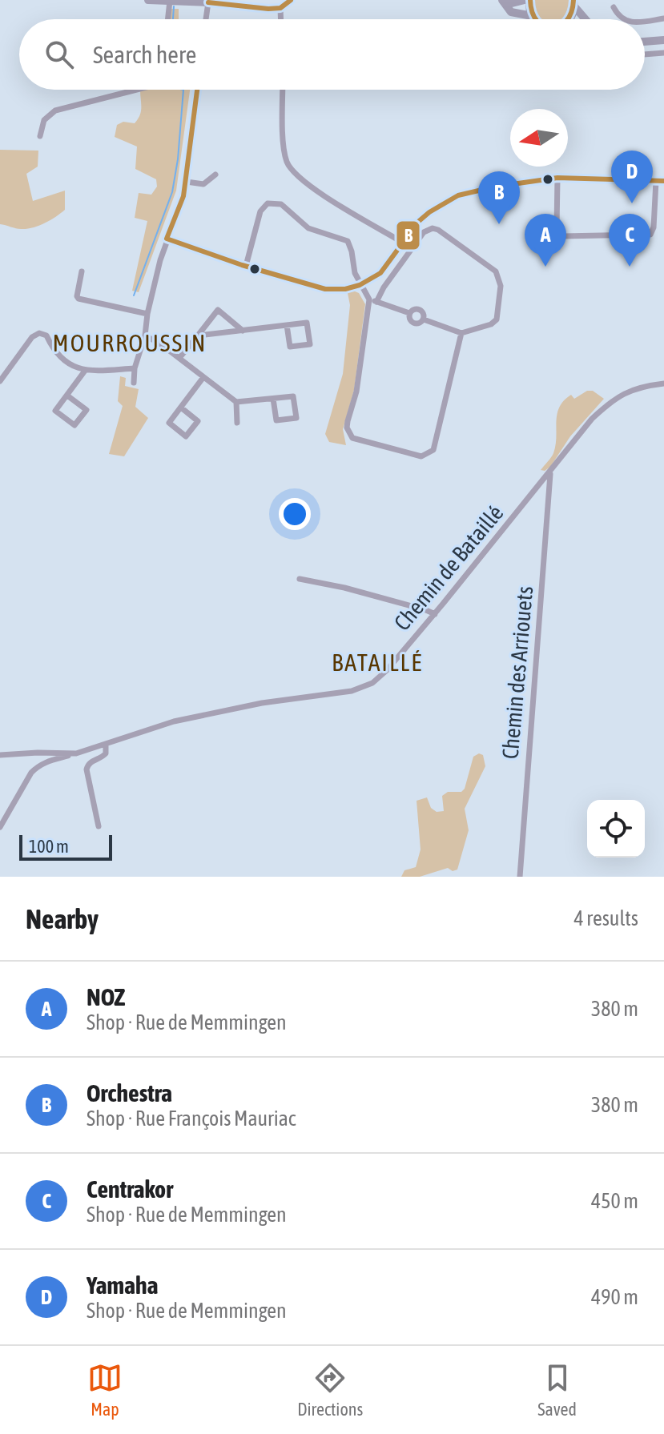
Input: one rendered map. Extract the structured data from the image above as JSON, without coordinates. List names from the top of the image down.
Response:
{
  "streets": {
    "street": ["Chemin de Bataillé", "Chemin des Arriouets"]
  },
  "crossings": [
    ["Chemin de Bataillé", "Chemin des Arriouets"]
  ],
  "districts": ["MOURROUSSIN", "BATAILLÉ"],
  "lines": ["transit line B"],
  "scale_bar": "100 m",
  "north": "left",
  "page": {
    "search": "Search here",
    "pins": [
      "D",
      "B",
      "A",
      "C"
    ],
    "scale": "100 m",
    "heading": ["Nearby", "4 results"],
    "list": [
      {
        "mark": "A",
        "name": "NOZ",
        "note": "Shop · Rue de Memmingen",
        "value": "380 m"
      },
      {
        "mark": "B",
        "name": "Orchestra",
        "note": "Shop · Rue François Mauriac",
        "value": "380 m"
      },
      {
        "mark": "C",
        "name": "Centrakor",
        "note": "Shop · Rue de Memmingen",
        "value": "450 m"
      },
      {
        "mark": "D",
        "name": "Yamaha",
        "note": "Shop · Rue de Memmingen",
        "value": "490 m"
      }
    ],
    "nav": ["Map", "Directions", "Saved"]
  }
}
